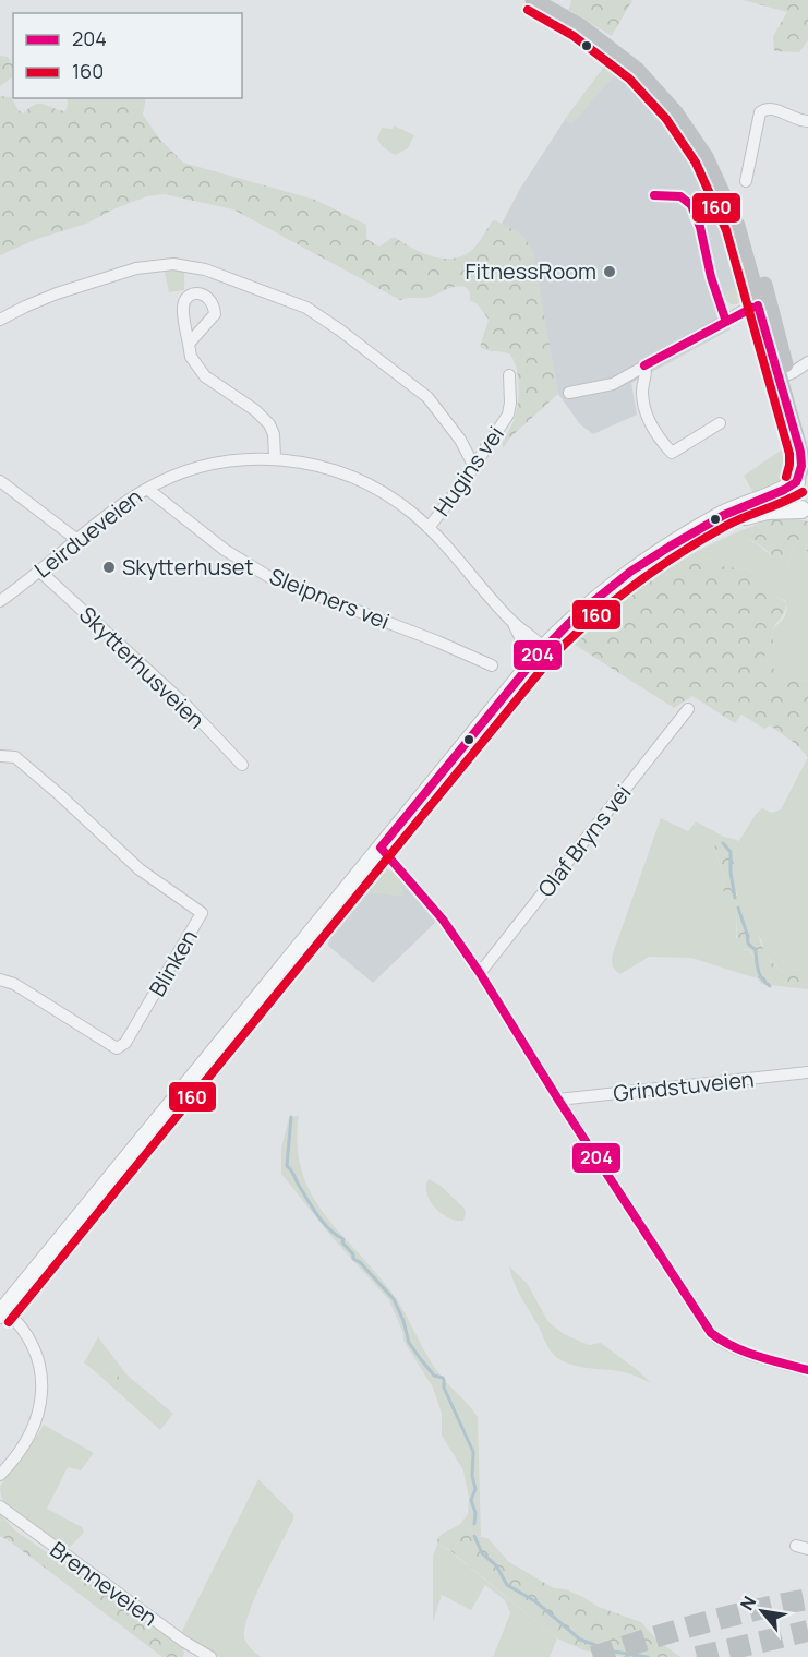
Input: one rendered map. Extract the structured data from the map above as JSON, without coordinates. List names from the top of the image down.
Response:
{
  "streets": {
    "street": [
      "Hugins vei",
      "Leirdueveien",
      "Sleipners vei",
      "Skytterhusveien",
      "Olaf Bryns vei",
      "Blinken",
      "Grindstuveien",
      "Brenneveien"
    ]
  },
  "crossings": [
    ["Hugins vei", "Leirdueveien"],
    ["Leirdueveien", "Sleipners vei"],
    ["Leirdueveien", "Skytterhusveien"]
  ],
  "places": ["FitnessRoom", "Skytterhuset"],
  "lines": ["transit line 160", "transit line 204"],
  "legend": ["204", "160"],
  "north": "top left"
}
